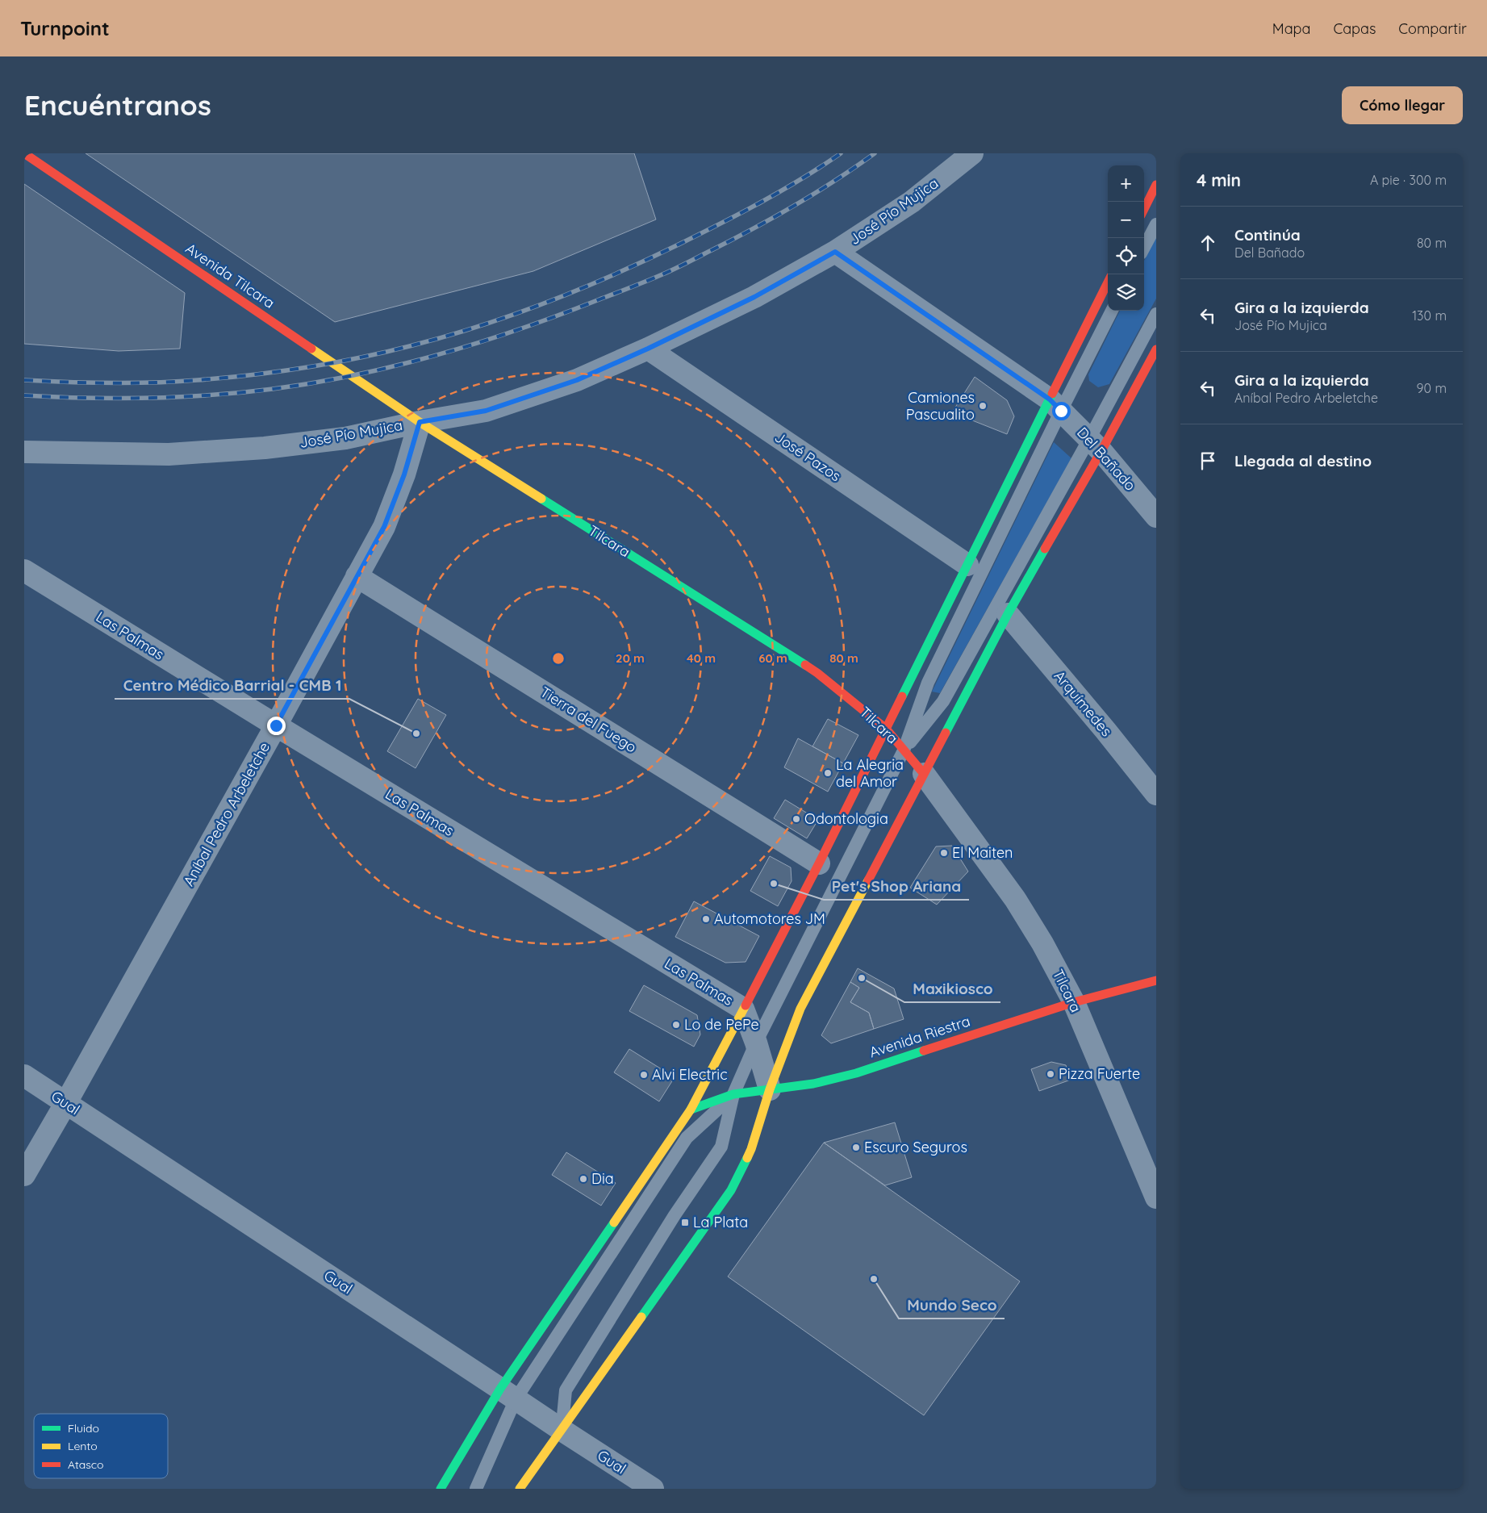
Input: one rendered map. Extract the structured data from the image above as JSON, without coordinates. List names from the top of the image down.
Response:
{
  "streets": {
    "main road": ["Avenida Tilcara", "Tilcara", "Avenida Riestra"],
    "street": [
      "José Pío Mujica",
      "José Pazos",
      "Del Bañado",
      "Las Palmas",
      "Arquímedes",
      "Tierra del Fuego",
      "Aníbal Pedro Arbeletche",
      "Gual"
    ]
  },
  "crossings": [
    ["José Pío Mujica", "Avenida Tilcara"],
    ["José Pío Mujica", "José Pazos"],
    ["José Pío Mujica", "Del Bañado"],
    ["José Pío Mujica", "Tilcara"],
    ["José Pío Mujica", "Aníbal Pedro Arbeletche"],
    ["Avenida Tilcara", "Tilcara"],
    ["Avenida Tilcara", "Aníbal Pedro Arbeletche"],
    ["Tilcara", "Aníbal Pedro Arbeletche"],
    ["Tilcara", "Avenida Riestra"],
    ["Las Palmas", "Aníbal Pedro Arbeletche"],
    ["Las Palmas", "Avenida Riestra"],
    ["Tierra del Fuego", "Aníbal Pedro Arbeletche"],
    ["Aníbal Pedro Arbeletche", "Gual"]
  ],
  "places": {
    "other": [
      "Camiones Pascualito",
      "Centro Médico Barrial - CMB 1",
      "La Alegria del Amor",
      "Odontologia",
      "El Maiten",
      "Pet's Shop Ariana",
      "Automotores JM",
      "Maxikiosco",
      "Lo de PePe",
      "Pizza Fuerte",
      "Alvi Electric",
      "Escuro Seguros",
      "Dia",
      "Mundo Seco"
    ],
    "transit": ["La Plata"]
  },
  "legend": ["Fluido", "Lento", "Atasco"],
  "page": {
    "header": "Turnpoint",
    "nav": ["Mapa", "Capas", "Compartir"],
    "buttons": "Cómo llegar",
    "title": "Encuéntranos",
    "heading": ["4 min", "A pie · 300 m"],
    "map_buttons": ["+", "−"],
    "list": [
      ["Continúa", "Del Bañado", "80 m"],
      ["Gira a la izquierda", "José Pío Mujica", "130 m"],
      ["Gira a la izquierda", "Aníbal Pedro Arbeletche", "90 m"],
      "Llegada al destino"
    ]
  },
  "rings": [
    "20 m",
    "40 m",
    "60 m",
    "80 m"
  ]
}
